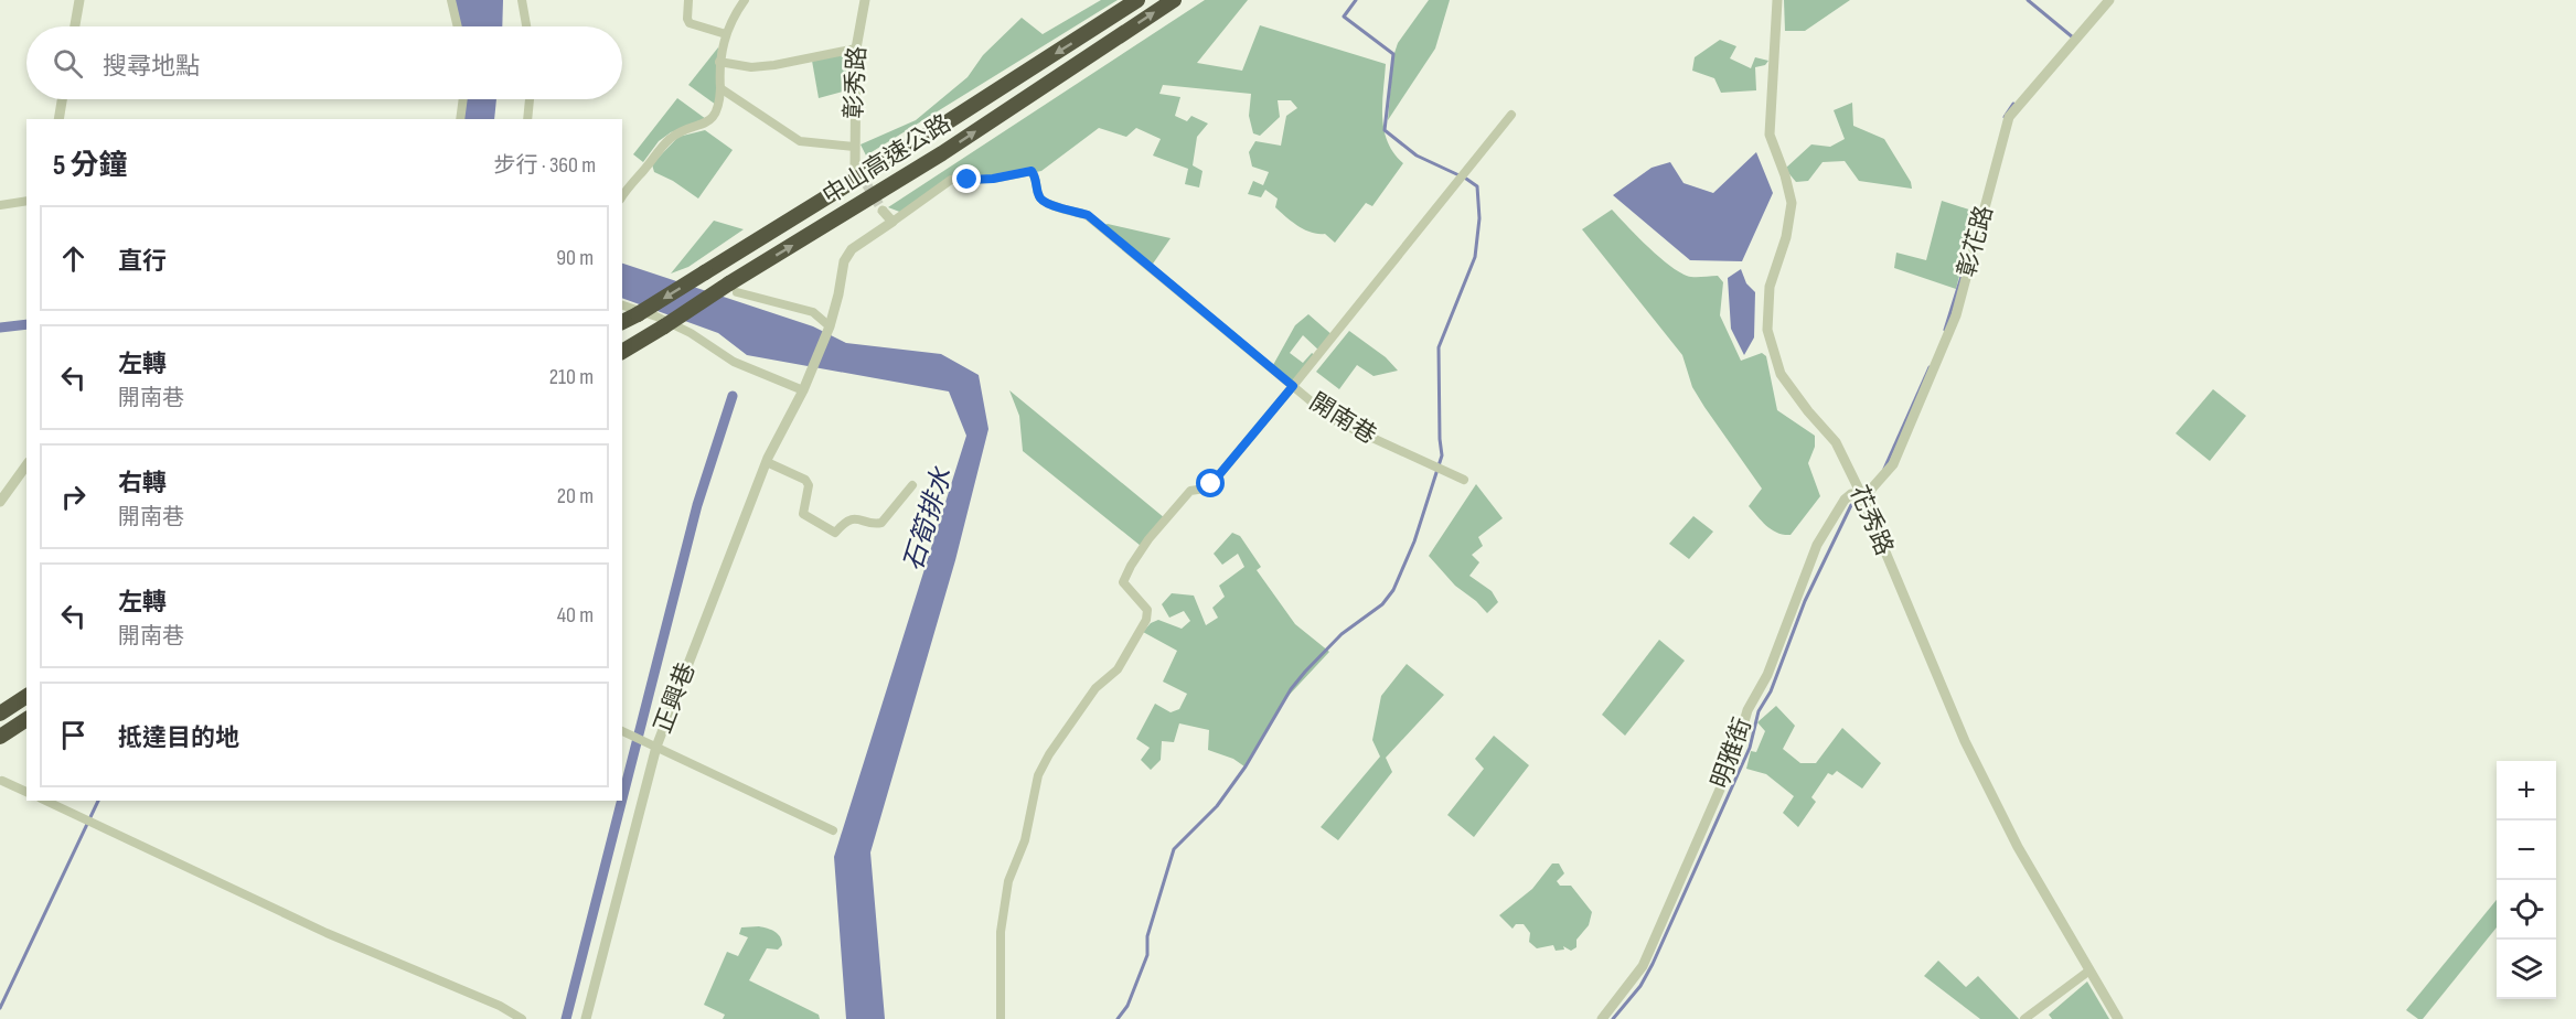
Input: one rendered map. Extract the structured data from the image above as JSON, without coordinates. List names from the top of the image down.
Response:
{
  "streets": {
    "highway": ["中山高速公路"],
    "street": [
      "彰秀路",
      "彰花路",
      "開南巷",
      "花秀路",
      "正興巷",
      "明雅街"
    ]
  },
  "crossings": [
    ["彰花路", "花秀路"],
    ["彰花路", "明雅街"],
    ["開南巷", "正興巷"],
    ["花秀路", "明雅街"]
  ],
  "water": ["石筍排水"],
  "page": {
    "search": "搜尋地點",
    "heading": ["5 分鐘", "步行 · 360 m"],
    "list": [
      ["直行", "90 m"],
      ["左轉", "開南巷", "210 m"],
      ["右轉", "開南巷", "20 m"],
      ["左轉", "開南巷", "40 m"],
      "抵達目的地"
    ],
    "map_buttons": ["+", "−"]
  }
}
